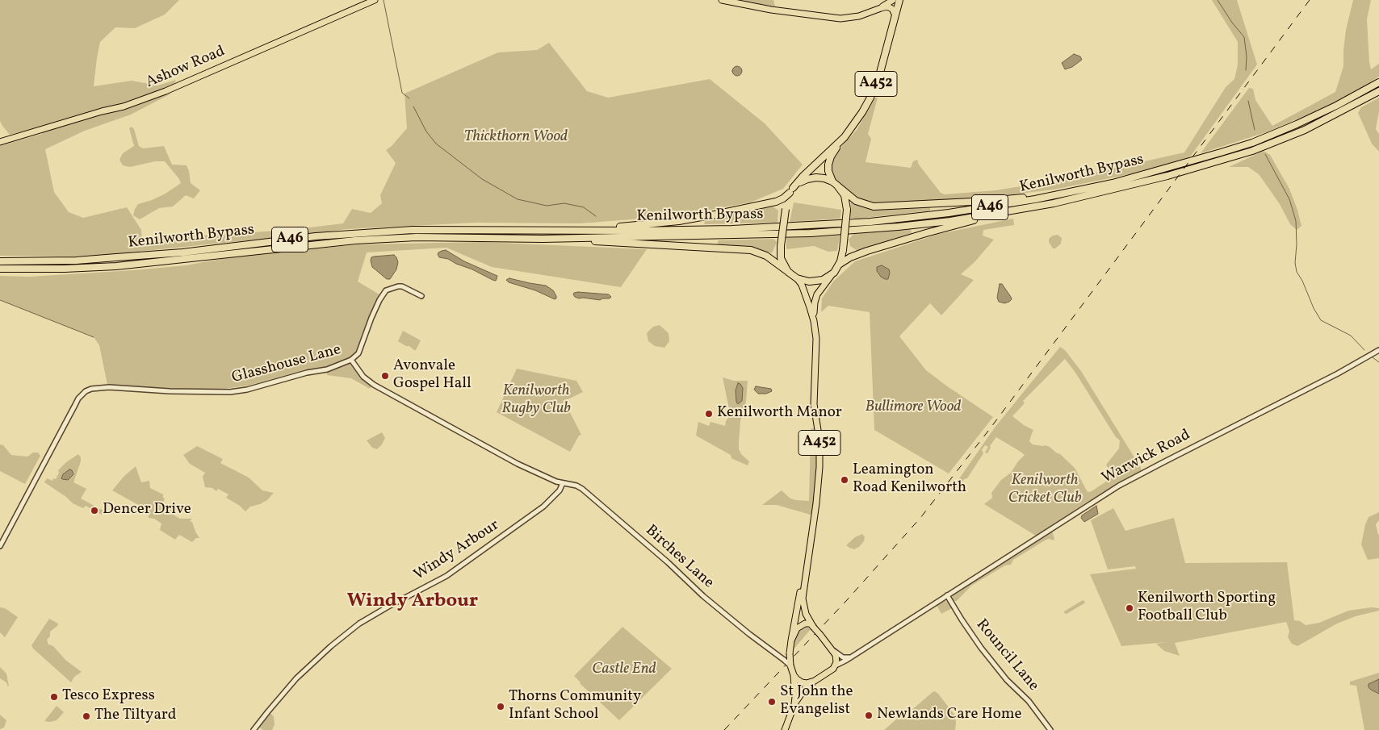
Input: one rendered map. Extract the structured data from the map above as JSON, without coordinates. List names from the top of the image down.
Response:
{
  "streets": {
    "highway": ["A452", "Kenilworth Bypass", "A46"],
    "main road": ["Ashow Road"],
    "street": [
      "Glasshouse Lane",
      "Warwick Road",
      "Windy Arbour",
      "Birches Lane",
      "Rouncil Lane"
    ]
  },
  "crossings": [
    ["A452", "Warwick Road"],
    ["A452", "Birches Lane"],
    ["Glasshouse Lane", "Windy Arbour"],
    ["Glasshouse Lane", "Birches Lane"],
    ["Warwick Road", "Birches Lane"],
    ["Warwick Road", "Rouncil Lane"],
    ["Windy Arbour", "Birches Lane"]
  ],
  "districts": ["Windy Arbour"],
  "parks": [
    "Thickthorn Wood",
    "Kenilworth Rugby Club",
    "Bullimore Wood",
    "Kenilworth Cricket Club",
    "Castle End"
  ],
  "places": [
    "Avonvale Gospel Hall",
    "Kenilworth Manor",
    "Leamington Road Kenilworth",
    "Dencer Drive",
    "Kenilworth Sporting Football Club",
    "Tesco Express",
    "St John the Evangelist",
    "Thorns Community Infant School",
    "Newlands Care Home",
    "The Tiltyard"
  ]
}
